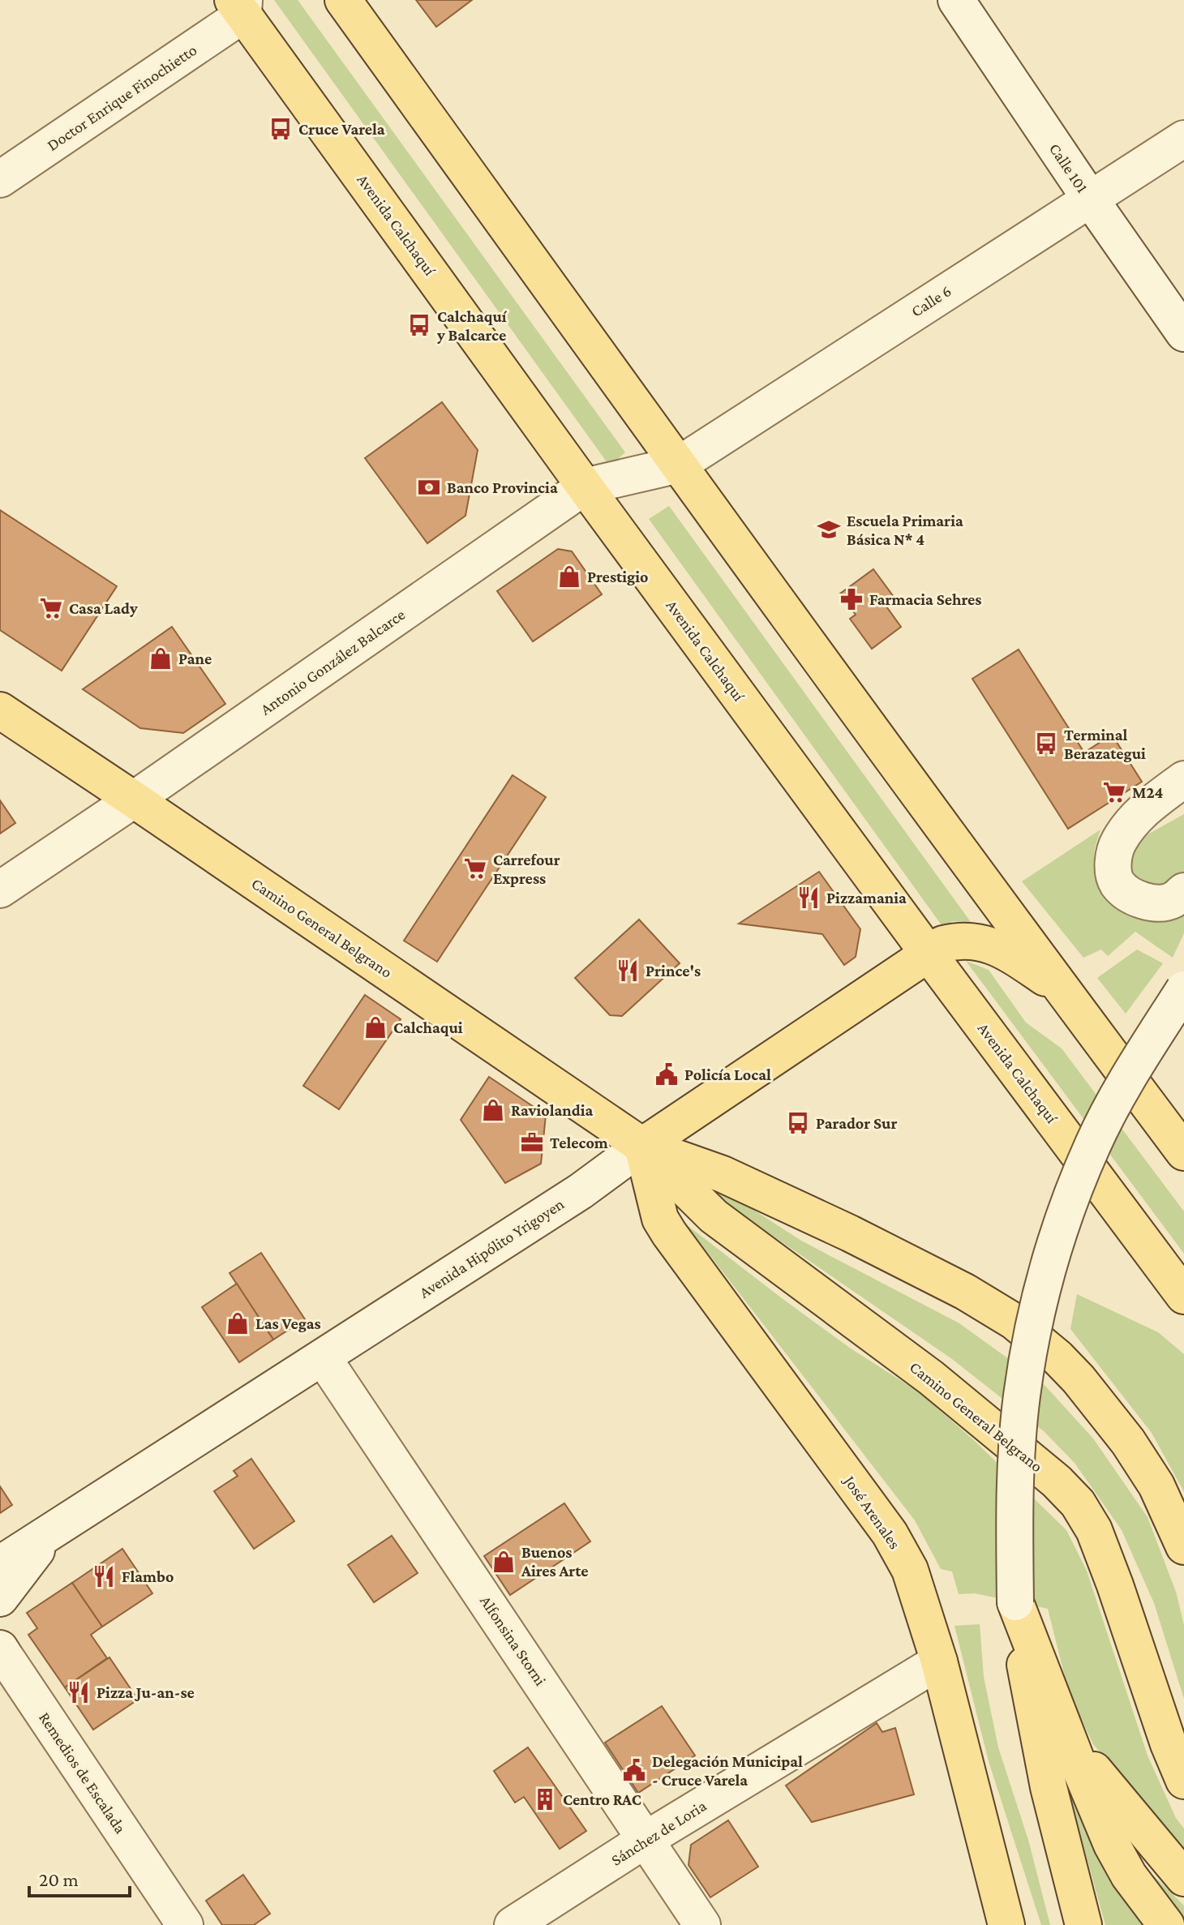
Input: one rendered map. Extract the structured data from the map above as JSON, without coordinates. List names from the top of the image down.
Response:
{
  "streets": {
    "main road": [
      "Avenida Calchaquí",
      "Camino General Belgrano",
      "Avenida Hipólito Yrigoyen",
      "José Arenales"
    ],
    "street": [
      "Doctor Enrique Finochietto",
      "Calle 101",
      "Calle 6",
      "Antonio González Balcarce",
      "Alfonsina Storni",
      "Remedios de Escalada",
      "Sánchez de Loria"
    ]
  },
  "crossings": [
    ["Doctor Enrique Finochietto", "Avenida Calchaquí"],
    ["Calle 101", "Calle 6"],
    ["Avenida Calchaquí", "Antonio González Balcarce"],
    ["Avenida Calchaquí", "Avenida Hipólito Yrigoyen"],
    ["Calle 6", "Antonio González Balcarce"],
    ["Antonio González Balcarce", "Camino General Belgrano"],
    ["Camino General Belgrano", "Avenida Hipólito Yrigoyen"],
    ["Camino General Belgrano", "José Arenales"],
    ["Avenida Hipólito Yrigoyen", "José Arenales"],
    ["Avenida Hipólito Yrigoyen", "Alfonsina Storni"],
    ["José Arenales", "Sánchez de Loria"],
    ["Alfonsina Storni", "Sánchez de Loria"]
  ],
  "places": {
    "bus stop": [
      "Cruce Varela",
      "Calchaquí y Balcarce",
      "Terminal Berazategui",
      "Parador Sur"
    ],
    "bank": ["Banco Provincia"],
    "school or university": ["Escuela Primaria Básica N* 4"],
    "shop": [
      "Prestigio",
      "Pane",
      "Calchaqui",
      "Raviolandia",
      "Las Vegas",
      "Buenos Aires Arte"
    ],
    "pharmacy": ["Farmacia Sehres"],
    "supermarket": ["Casa Lady", "M24", "Carrefour Express"],
    "restaurant": [
      "Pizzamania",
      "Prince's",
      "Flambo",
      "Pizza Ju-an-se"
    ],
    "public building": ["Policía Local", "Delegación Municipal - Cruce Varela"],
    "office": ["Telecom"],
    "building": ["Centro RAC"]
  },
  "scale_bar": "20 m"
}
